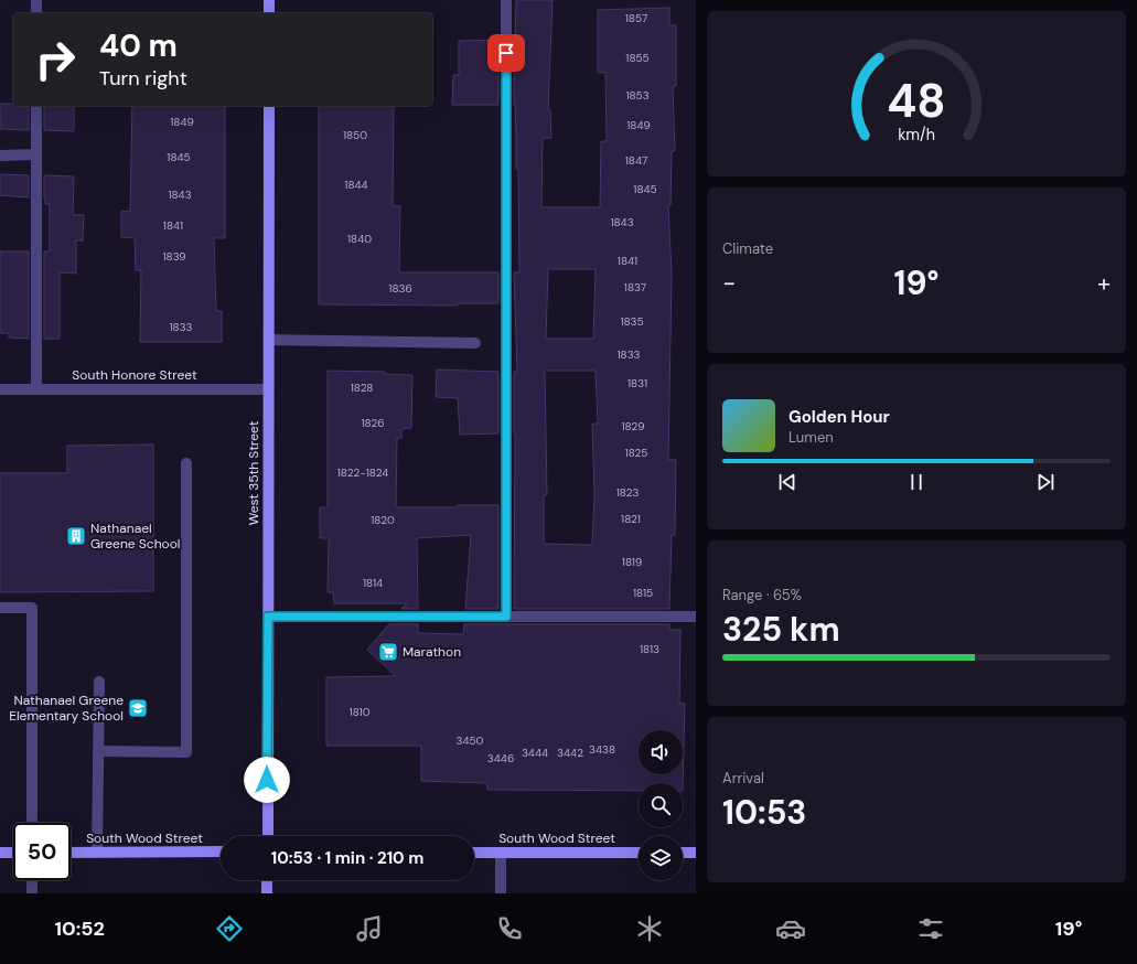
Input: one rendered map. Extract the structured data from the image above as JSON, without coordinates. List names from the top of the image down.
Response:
{
  "streets": {
    "main road": ["West 35th Street", "South Wood Street"],
    "street": ["South Honore Street"]
  },
  "crossings": [
    ["South Honore Street", "West 35th Street"]
  ],
  "places": {
    "building": ["Nathanael Greene School"],
    "supermarket": ["Marathon"],
    "school or university": ["Nathanael Greene Elementary School"]
  },
  "house_numbers": [
    "1857",
    "1855",
    "1853",
    "1849",
    "1849",
    "1850",
    "1845",
    "1847",
    "1844",
    "1845",
    "1843",
    "1843",
    "1841",
    "1840",
    "1839",
    "1841",
    "1837",
    "1836",
    "1835",
    "1833",
    "1833",
    "1831",
    "1828",
    "1826",
    "1829",
    "1825",
    "1822-1824",
    "1823",
    "1821",
    "1820",
    "1819",
    "1814",
    "1815",
    "1813",
    "1810",
    "3450",
    "3438",
    "3444",
    "3442",
    "3446"
  ],
  "page": {
    "turn": ["40 m", "Turn right"],
    "tile": [
      "Climate",
      ["Range · 65%", "325 km"],
      ["Arrival", "10:53"]
    ],
    "heat": ["−", "19°", "+"],
    "song": ["Golden Hour", "Lumen"],
    "limit": "50",
    "trip": "10:53 · 1 min · 210 m",
    "tabs": ["10:52", "19°"],
    "gauge": ["48", "km/h"]
  }
}
